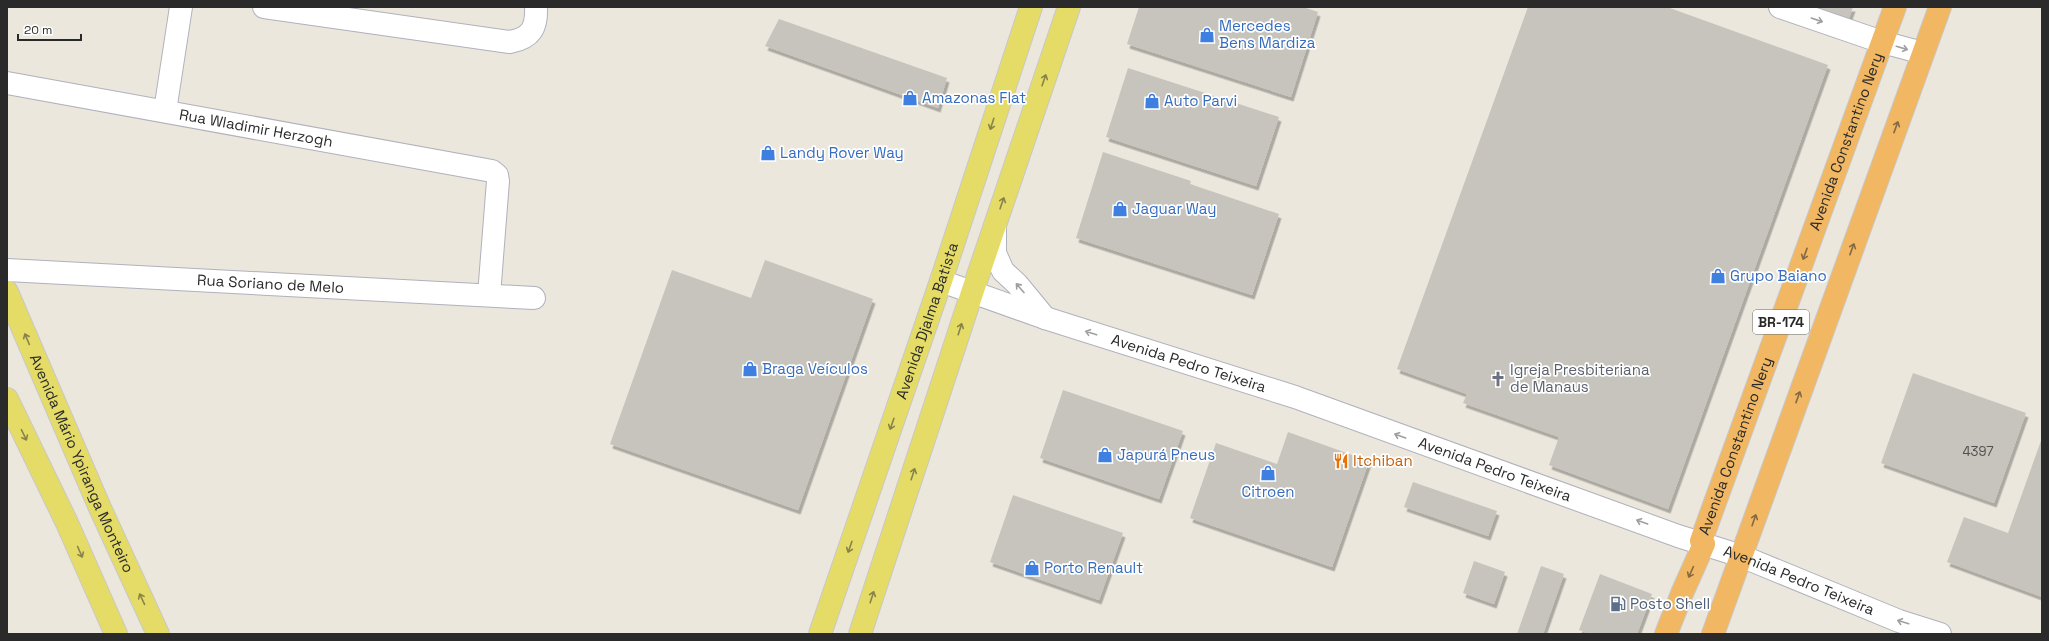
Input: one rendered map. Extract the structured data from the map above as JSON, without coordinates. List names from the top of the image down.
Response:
{
  "streets": {
    "highway": ["Avenida Constantino Nery", "BR-174"],
    "main road": ["Avenida Djalma Batista", "Avenida Mário Ypiranga Monteiro"],
    "street": ["Rua Wladimir Herzogh", "Rua Soriano de Melo", "Avenida Pedro Teixeira"]
  },
  "crossings": [
    ["Rua Wladimir Herzogh", "Rua Soriano de Melo"],
    ["Avenida Constantino Nery", "Avenida Pedro Teixeira"],
    ["Avenida Djalma Batista", "Avenida Pedro Teixeira"],
    ["BR-174", "Avenida Pedro Teixeira"]
  ],
  "one_way": ["Avenida Pedro Teixeira"],
  "places": {
    "shop": [
      "Mercedes Bens Mardiza",
      "Amazonas Flat",
      "Auto Parvi",
      "Landy Rover Way",
      "Jaguar Way",
      "Grupo Baiano",
      "Braga Veículos",
      "Japurá Pneus",
      "Citroen",
      "Porto Renault"
    ],
    "church": ["Igreja Presbiteriana de Manaus"],
    "restaurant": ["Itchiban"],
    "fuel station": ["Posto Shell"]
  },
  "house_numbers": ["4397"],
  "scale_bar": "20 m"
}
